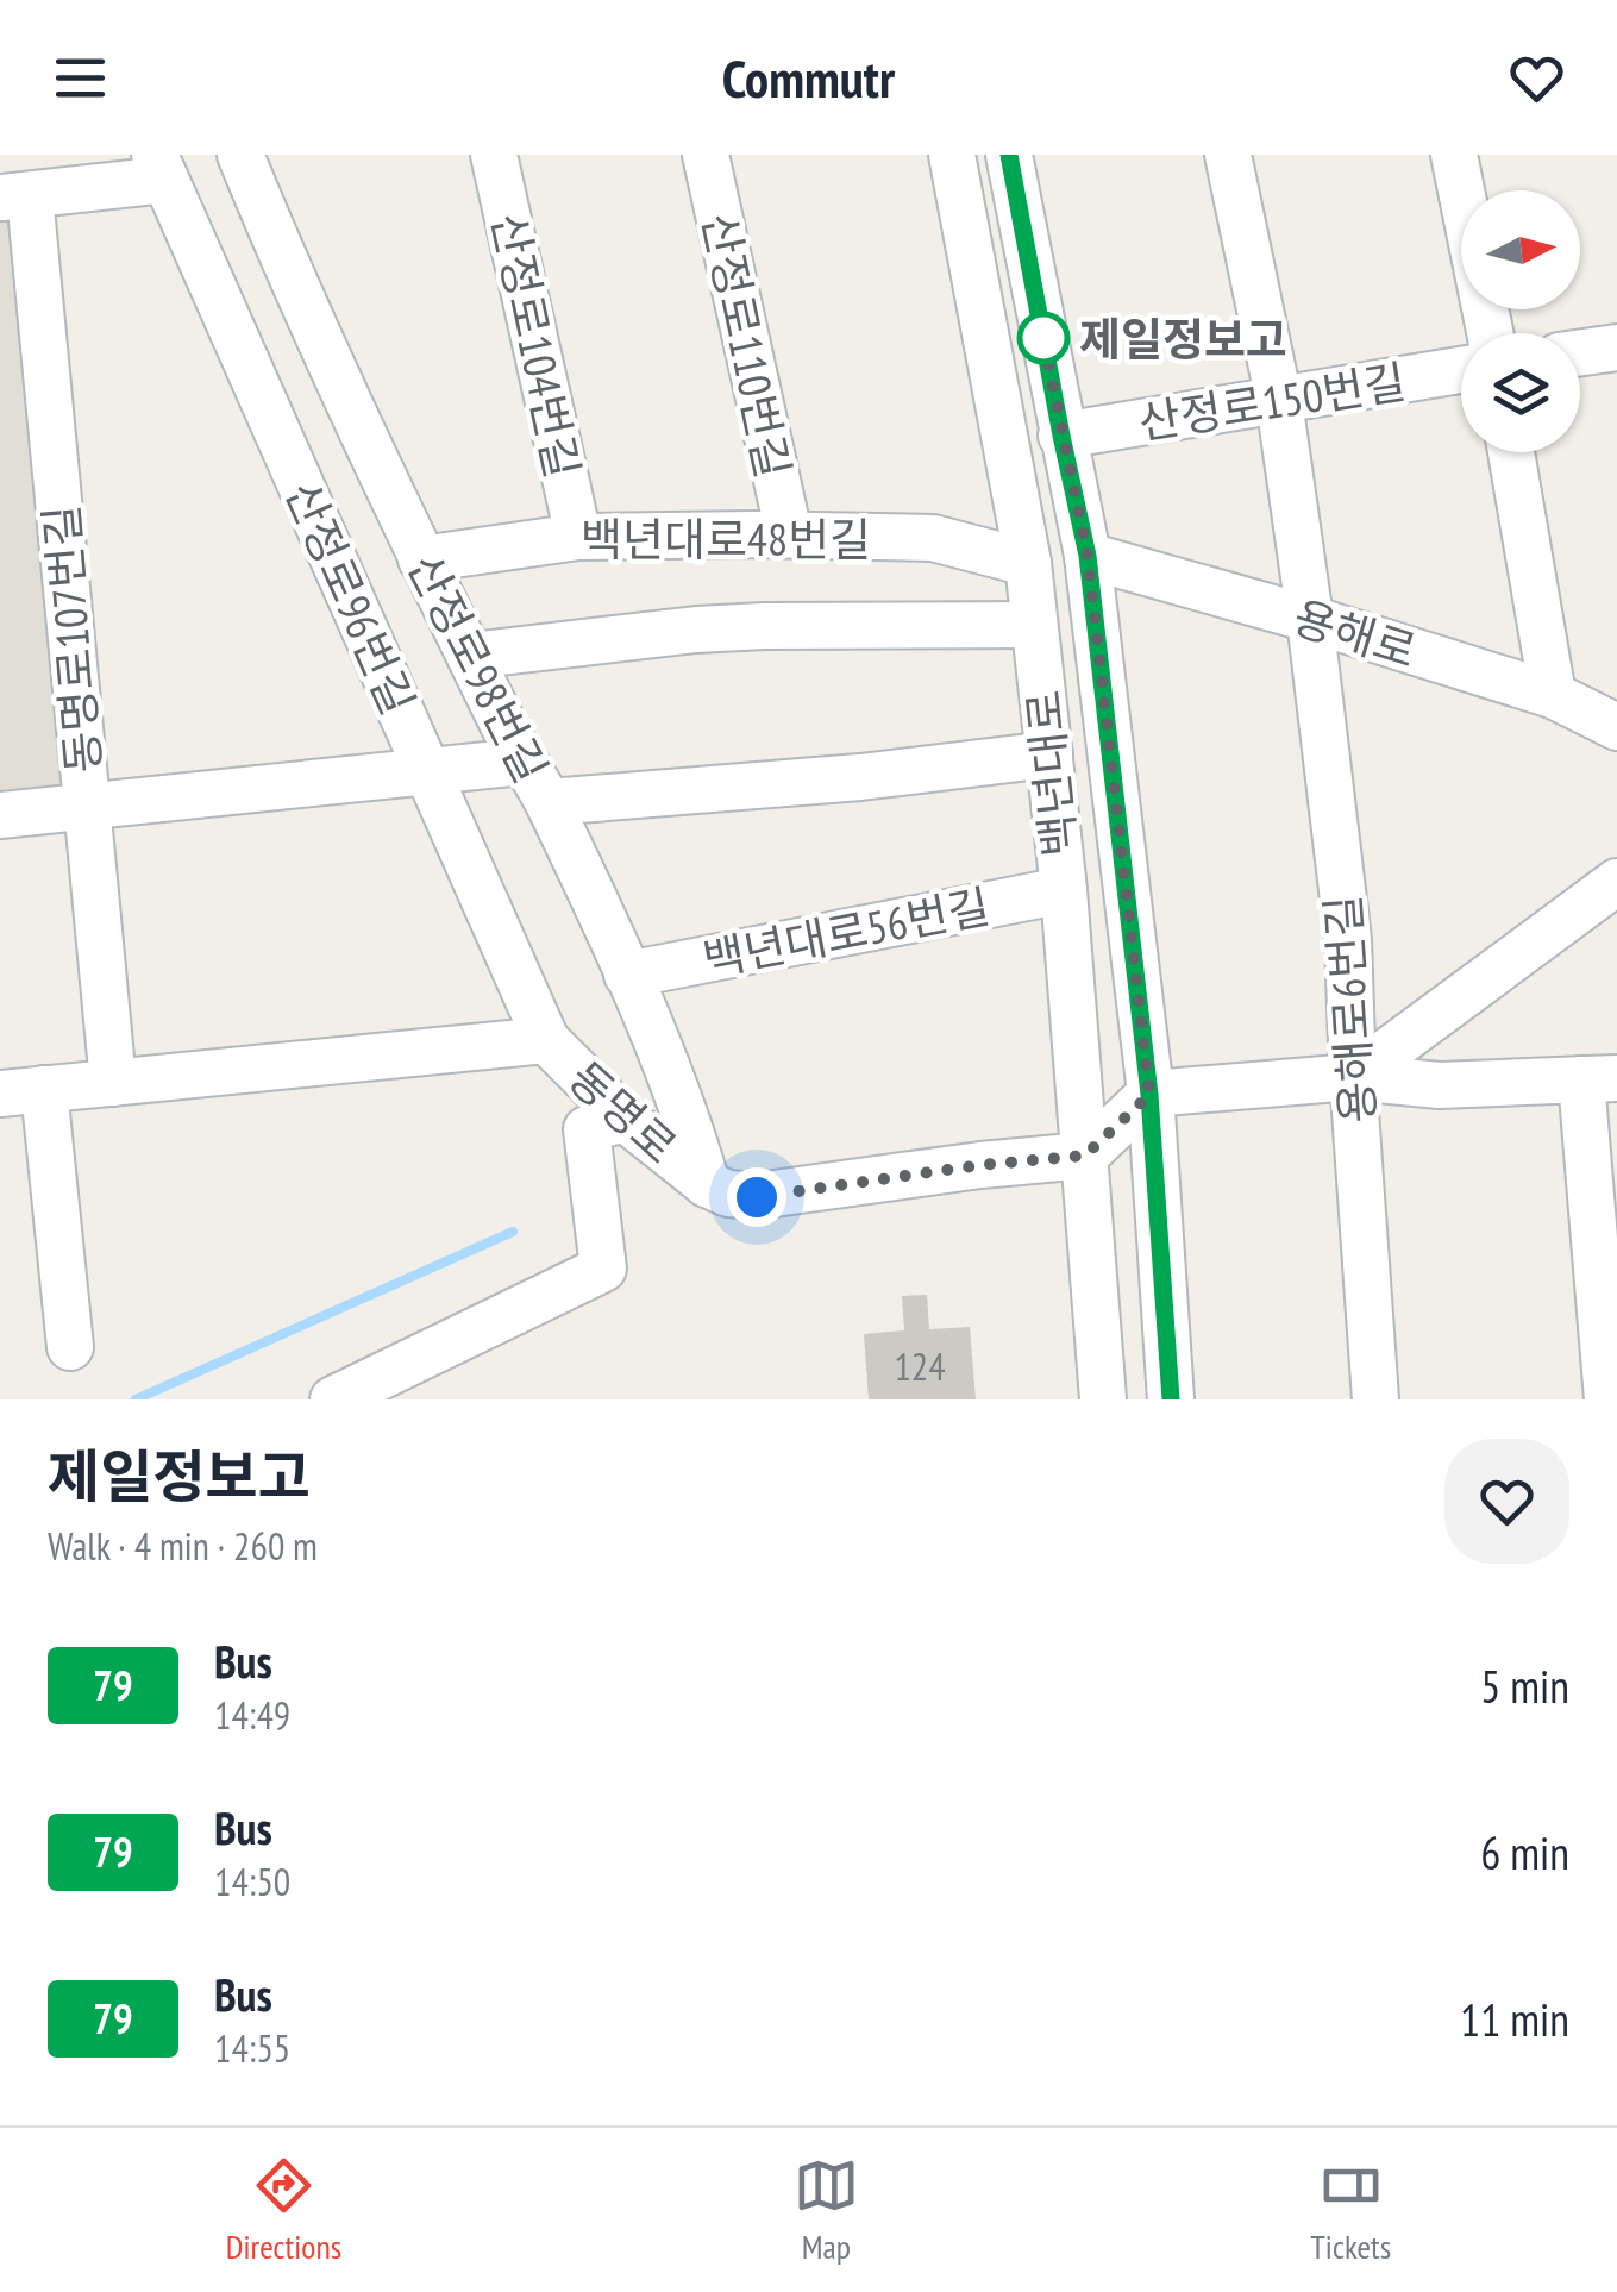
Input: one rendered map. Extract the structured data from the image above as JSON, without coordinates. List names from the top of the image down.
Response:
{
  "streets": {
    "street": [
      "산정로104번길",
      "산정로110번길",
      "산정로150번길",
      "백년대로48번길",
      "산정로96번길",
      "용해로",
      "동명로107번길",
      "산정로98번길",
      "백년대로",
      "백년대로56번길",
      "용해로6번길",
      "동명로"
    ]
  },
  "crossings": [
    ["산정로104번길", "백년대로48번길"],
    ["산정로110번길", "백년대로48번길"],
    ["산정로150번길", "백년대로"],
    ["산정로150번길", "용해로6번길"],
    ["백년대로48번길", "산정로98번길"],
    ["백년대로48번길", "백년대로"],
    ["산정로96번길", "동명로"],
    ["용해로", "백년대로"],
    ["용해로", "용해로6번길"],
    ["동명로107번길", "동명로"],
    ["산정로98번길", "백년대로56번길"],
    ["산정로98번길", "동명로"],
    ["백년대로", "백년대로56번길"],
    ["백년대로", "동명로"]
  ],
  "places": ["제일정보고"],
  "lines": ["bus line 79"],
  "house_numbers": ["124"],
  "north": "right",
  "page": {
    "header": "Commutr",
    "heading": ["제일정보고", "Walk · 4 min · 260 m"],
    "list": [
      {
        "mark": "79",
        "name": "Bus",
        "note": "14:49",
        "value": "5 min"
      },
      {
        "mark": "79",
        "name": "Bus",
        "note": "14:50",
        "value": "6 min"
      },
      {
        "mark": "79",
        "name": "Bus",
        "note": "14:55",
        "value": "11 min"
      }
    ],
    "tabs": ["Directions", "Map", "Tickets"]
  }
}
